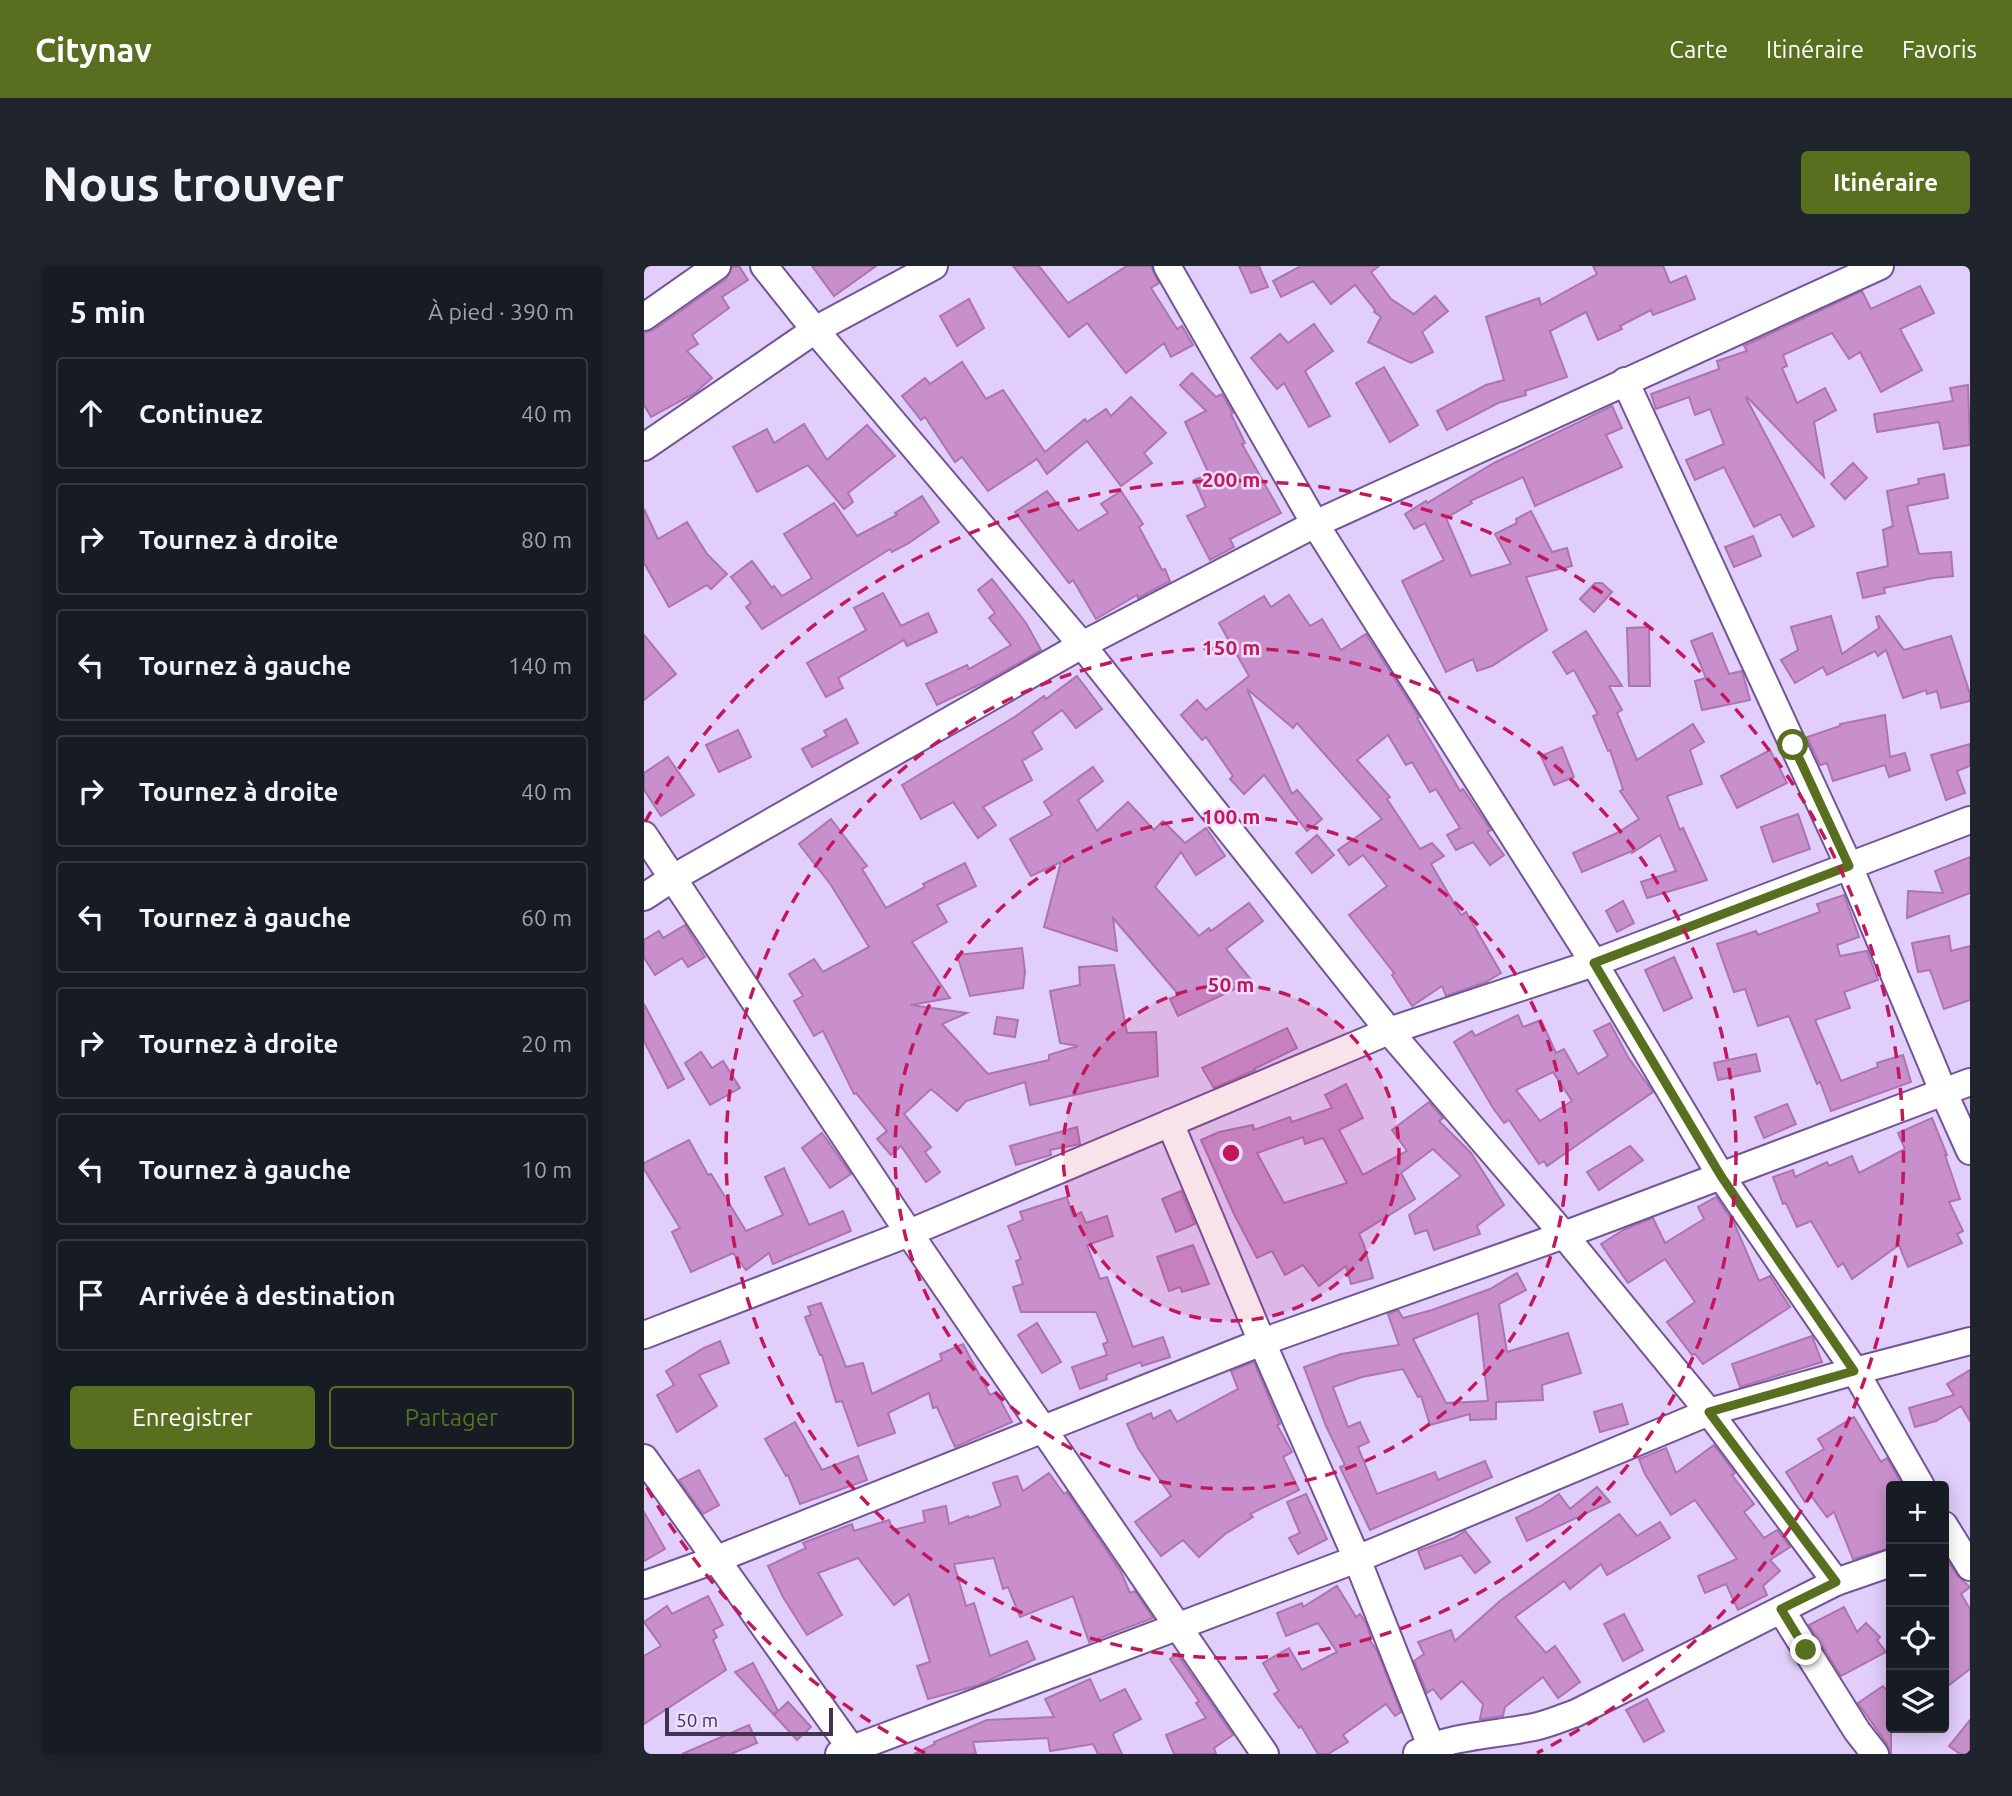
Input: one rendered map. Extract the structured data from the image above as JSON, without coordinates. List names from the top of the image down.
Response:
{
  "scale_bar": "50 m",
  "page": {
    "header": "Citynav",
    "nav": ["Carte", "Itinéraire", "Favoris"],
    "buttons": [
      "Itinéraire",
      ["Enregistrer", "Partager"]
    ],
    "title": "Nous trouver",
    "heading": ["5 min", "À pied · 390 m"],
    "list": [
      ["Continuez", "40 m"],
      ["Tournez à droite", "80 m"],
      ["Tournez à gauche", "140 m"],
      ["Tournez à droite", "40 m"],
      ["Tournez à gauche", "60 m"],
      ["Tournez à droite", "20 m"],
      ["Tournez à gauche", "10 m"],
      "Arrivée à destination"
    ],
    "map_buttons": ["+", "−"],
    "scale": "50 m"
  },
  "rings": [
    "200 m",
    "150 m",
    "100 m",
    "50 m"
  ]
}
